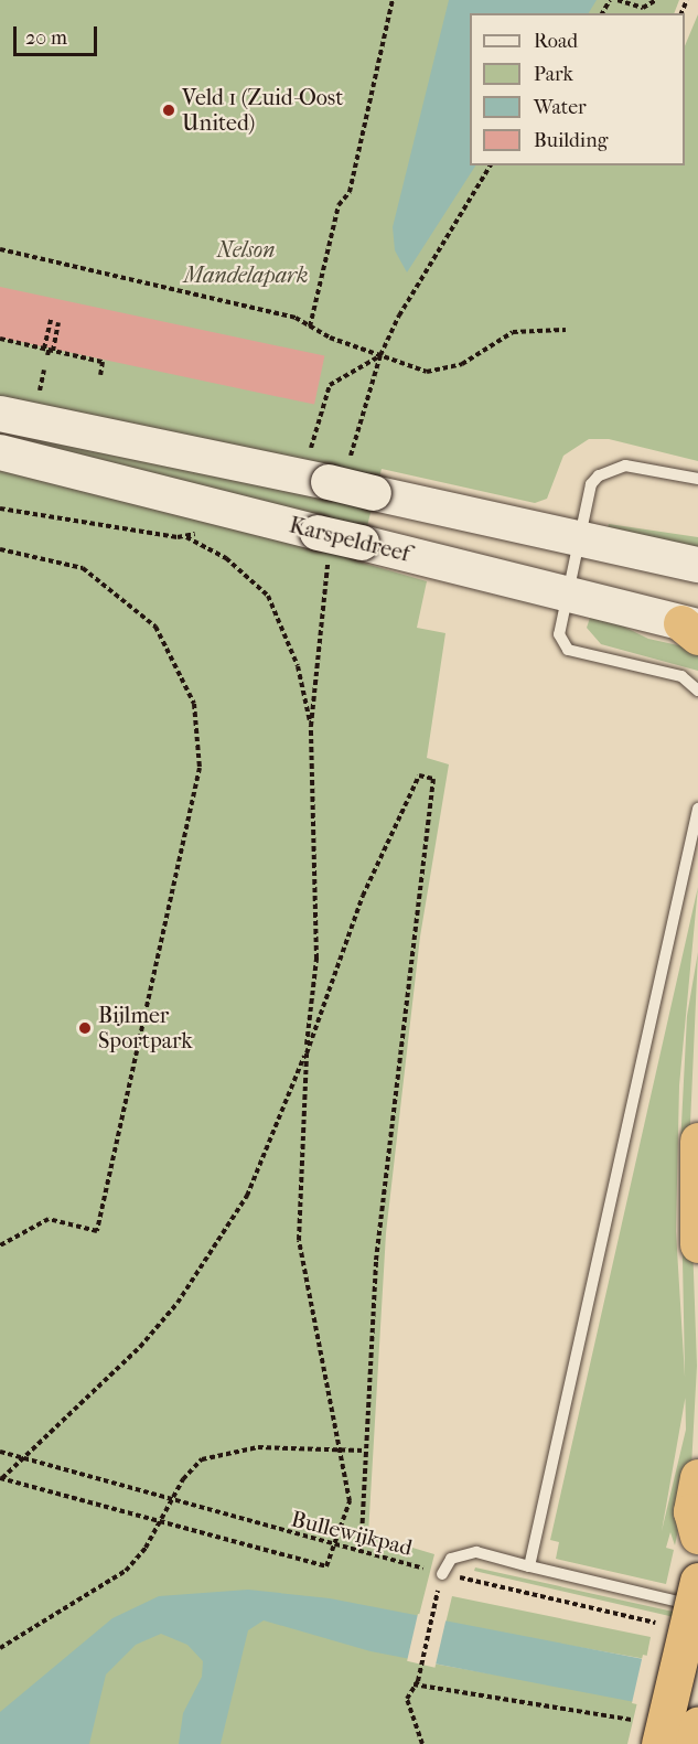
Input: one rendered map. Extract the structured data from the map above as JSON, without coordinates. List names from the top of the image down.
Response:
{
  "streets": {
    "main road": ["Karspeldreef"],
    "path": ["Bullewijkpad"]
  },
  "parks": ["Nelson Mandelapark"],
  "places": ["Veld 1 (Zuid-Oost United)", "Bijlmer Sportpark"],
  "legend": [
    "Road",
    "Park",
    "Water",
    "Building"
  ],
  "scale_bar": "20 m"
}
